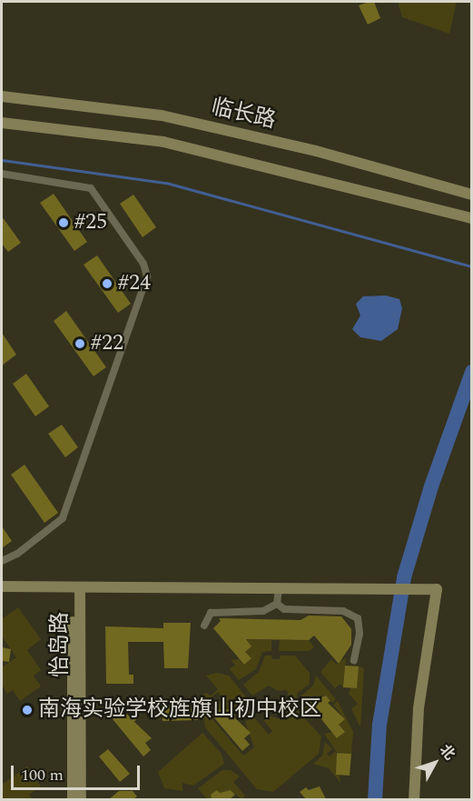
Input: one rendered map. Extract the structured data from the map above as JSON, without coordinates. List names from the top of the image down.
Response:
{
  "streets": {
    "street": ["临长路", "怡岛路"]
  },
  "places": [
    "#25",
    "#24",
    "#22",
    "南海实验学校旌旗山初中校区"
  ],
  "scale_bar": "100 m",
  "north": "top right"
}
